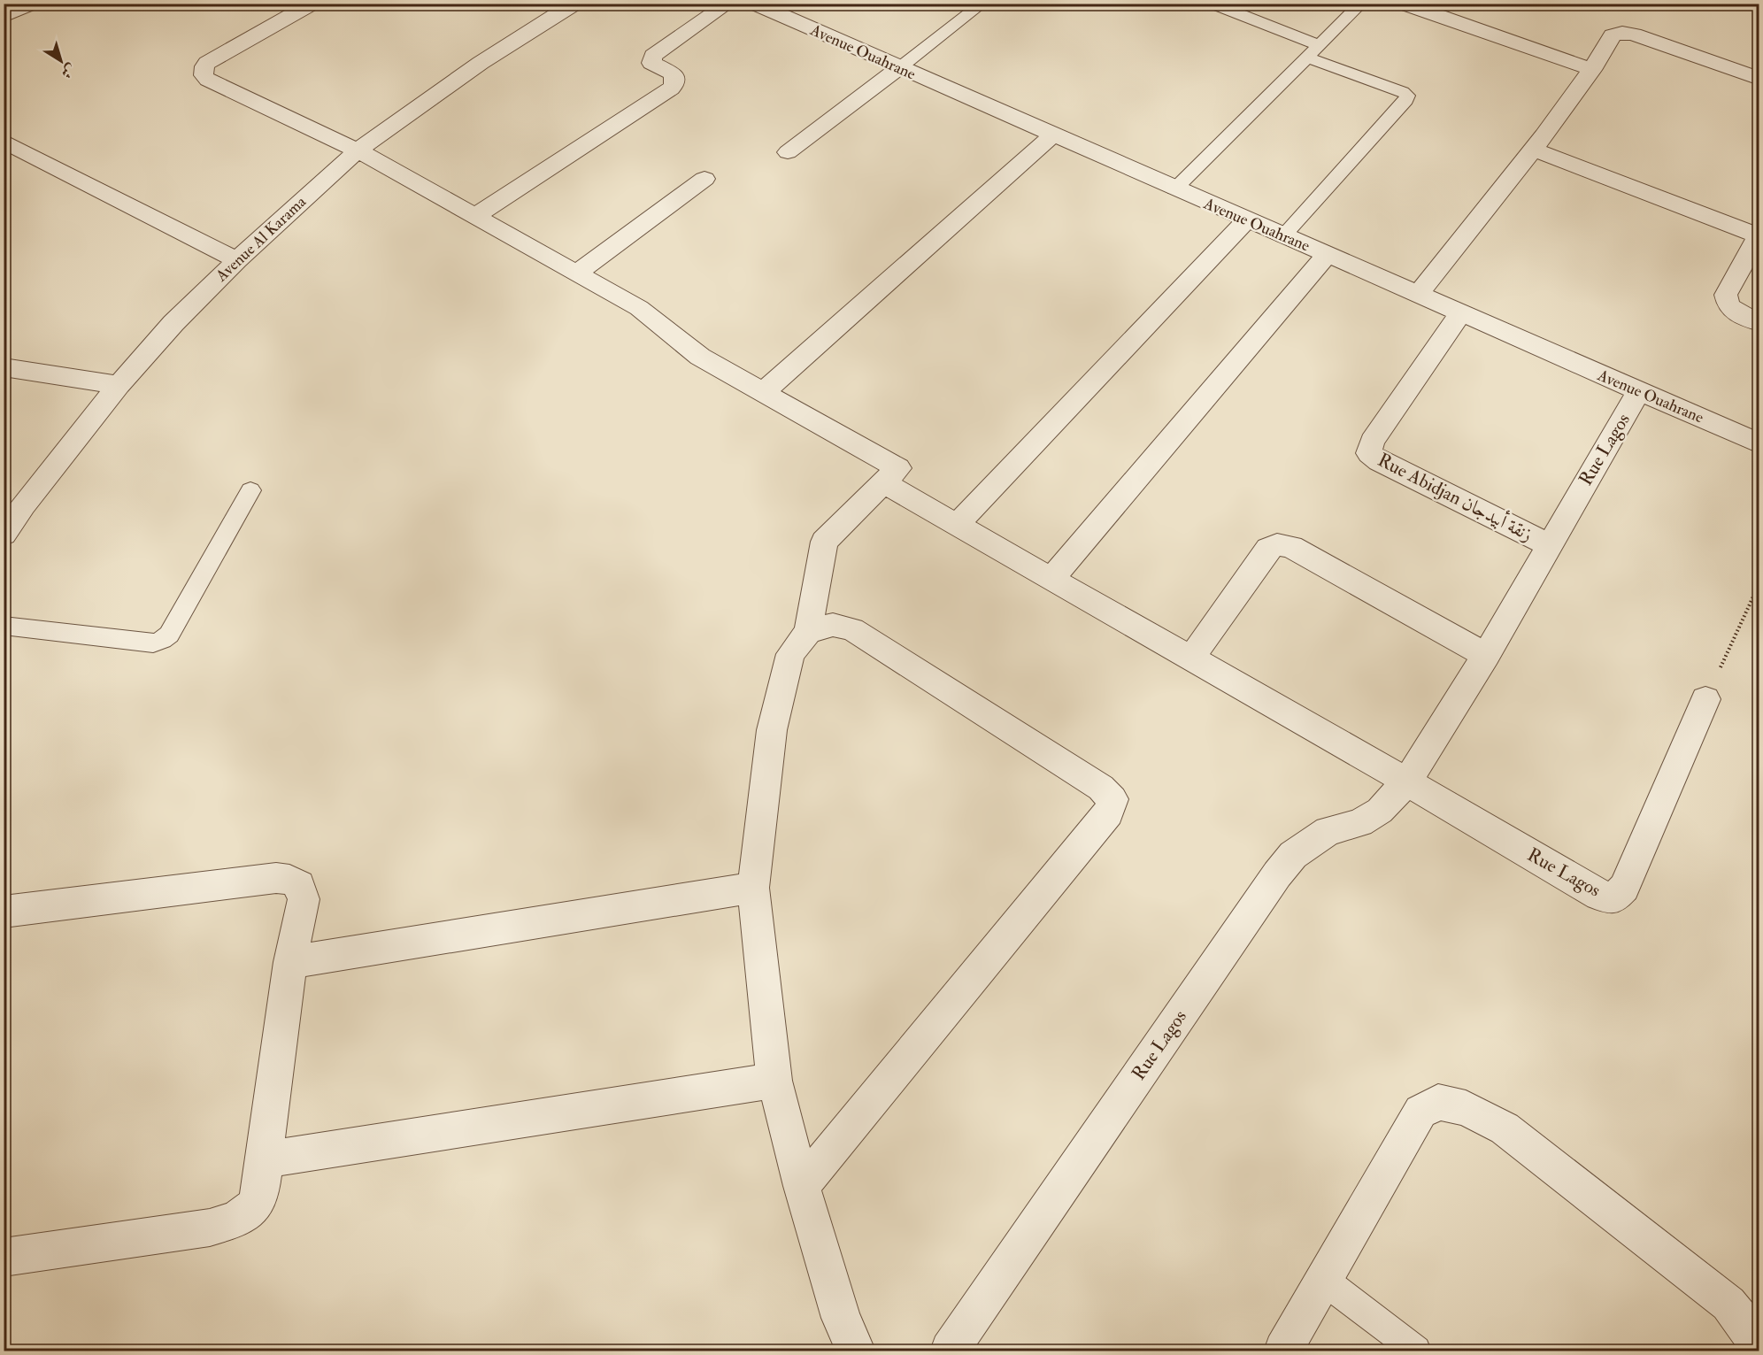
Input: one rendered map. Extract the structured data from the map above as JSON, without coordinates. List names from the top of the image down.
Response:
{
  "streets": {
    "street": [
      "Avenue Ouahrane",
      "Avenue Al Karama",
      "Rue Lagos",
      "Rue Abidjan زنقة أبيدجان"
    ]
  },
  "crossings": [
    ["Avenue Ouahrane", "Rue Lagos"],
    ["Avenue Ouahrane", "Rue Abidjan زنقة أبيدجان"],
    ["Rue Lagos", "Rue Abidjan زنقة أبيدجان"]
  ],
  "north": "bottom right"
}
